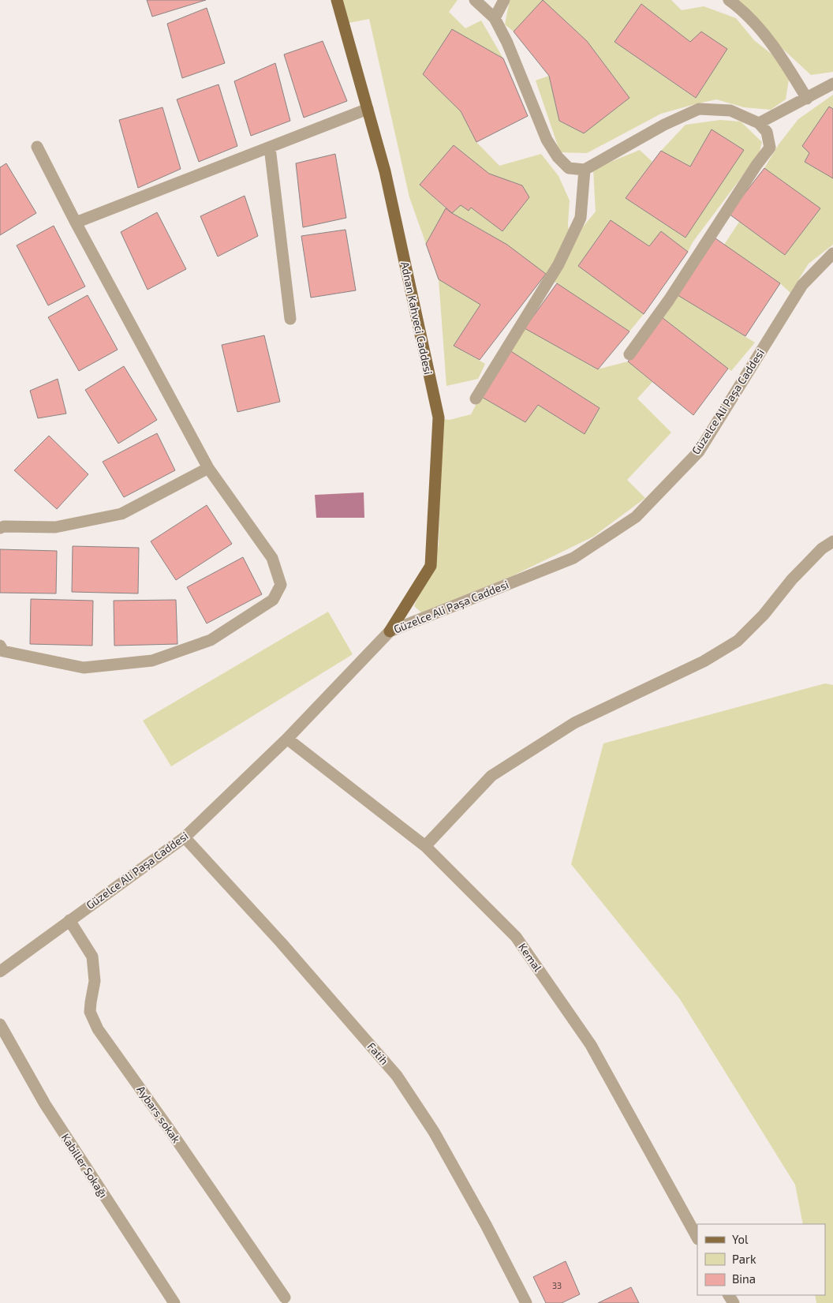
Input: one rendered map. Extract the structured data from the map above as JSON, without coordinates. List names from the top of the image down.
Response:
{
  "streets": {
    "main road": ["Adnan Kahveci Caddesi"],
    "street": [
      "Güzelce Ali Paşa Caddesi",
      "Kemal",
      "Fatih",
      "Aybars sokak",
      "Kabiller Sokağı"
    ]
  },
  "crossings": [
    ["Adnan Kahveci Caddesi", "Güzelce Ali Paşa Caddesi"],
    ["Güzelce Ali Paşa Caddesi", "Kemal"],
    ["Güzelce Ali Paşa Caddesi", "Fatih"],
    ["Güzelce Ali Paşa Caddesi", "Aybars sokak"]
  ],
  "house_numbers": ["33"],
  "legend": ["Yol", "Park", "Bina"]
}
